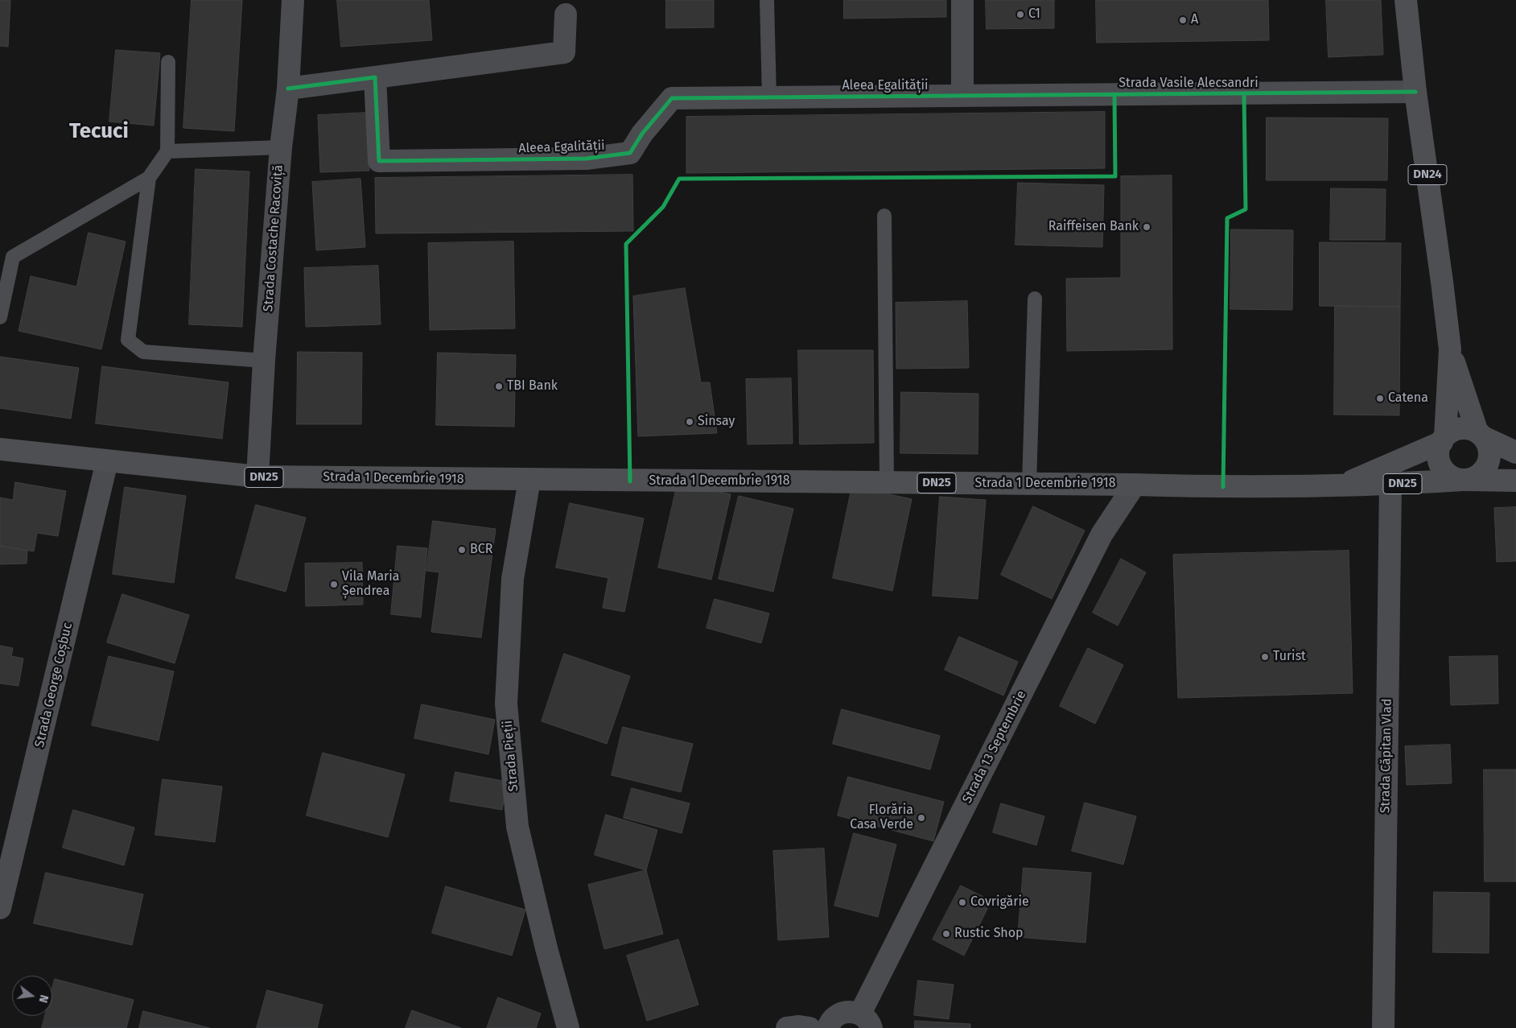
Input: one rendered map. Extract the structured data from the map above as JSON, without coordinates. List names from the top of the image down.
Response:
{
  "streets": {
    "main road": ["DN24", "DN25", "Strada 1 Decembrie 1918"],
    "street": [
      "Strada Vasile Alecsandri",
      "Aleea Egalității",
      "Strada Costache Racoviță",
      "Strada George Coșbuc",
      "Strada 13 Septembrie",
      "Strada Pieții",
      "Strada Căpitan Vlad"
    ]
  },
  "crossings": [
    ["Strada Vasile Alecsandri", "Aleea Egalității"],
    ["Strada Vasile Alecsandri", "DN24"],
    ["DN24", "Strada 1 Decembrie 1918"],
    ["Strada Costache Racoviță", "Strada 1 Decembrie 1918"],
    ["Strada 1 Decembrie 1918", "Strada George Coșbuc"],
    ["Strada 1 Decembrie 1918", "Strada 13 Septembrie"],
    ["Strada 1 Decembrie 1918", "Strada Pieții"],
    ["Strada 1 Decembrie 1918", "Strada Căpitan Vlad"]
  ],
  "districts": ["Tecuci"],
  "places": [
    "C1",
    "A",
    "Raiffeisen Bank",
    "TBI Bank",
    "Catena",
    "Sinsay",
    "BCR",
    "Vila Maria Șendrea",
    "Turist",
    "Florăria Casa Verde",
    "Covrigărie",
    "Rustic Shop"
  ],
  "north": "right"
}
